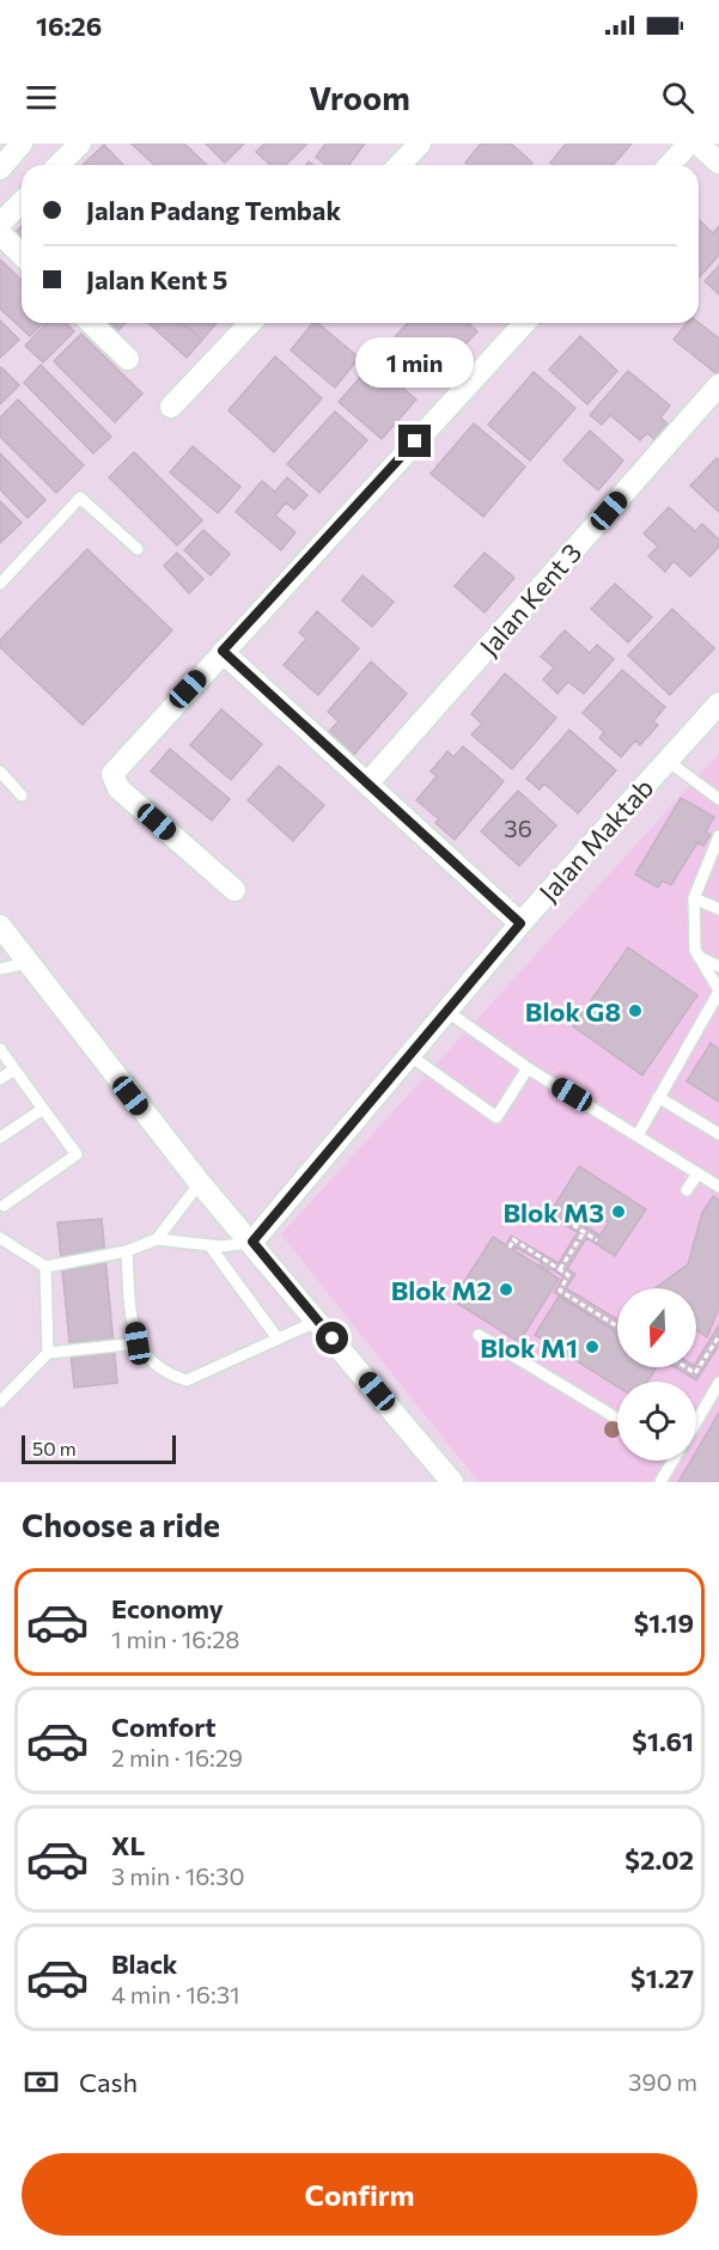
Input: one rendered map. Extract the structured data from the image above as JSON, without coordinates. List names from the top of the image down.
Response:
{
  "streets": {
    "street": ["Jalan Kent 3", "Jalan Maktab"]
  },
  "places": [
    "Blok G8",
    "Blok M3",
    "Blok M2",
    "Blok M1"
  ],
  "house_numbers": ["36"],
  "scale_bar": "50 m",
  "north": "bottom",
  "page": {
    "status": "16:26",
    "header": "Vroom",
    "banner": ["Jalan Padang Tembak", "Jalan Kent 5"],
    "bubble": "1 min",
    "scale": "50 m",
    "heading": "Choose a ride",
    "list": [
      {
        "name": "Economy",
        "note": "1 min · 16:28",
        "value": "$1.19"
      },
      {
        "name": "Comfort",
        "note": "2 min · 16:29",
        "value": "$1.61"
      },
      {
        "name": "XL",
        "note": "3 min · 16:30",
        "value": "$2.02"
      },
      {
        "name": "Black",
        "note": "4 min · 16:31",
        "value": "$1.27"
      }
    ],
    "pay": ["Cash", "390 m"],
    "buttons": "Confirm"
  }
}
